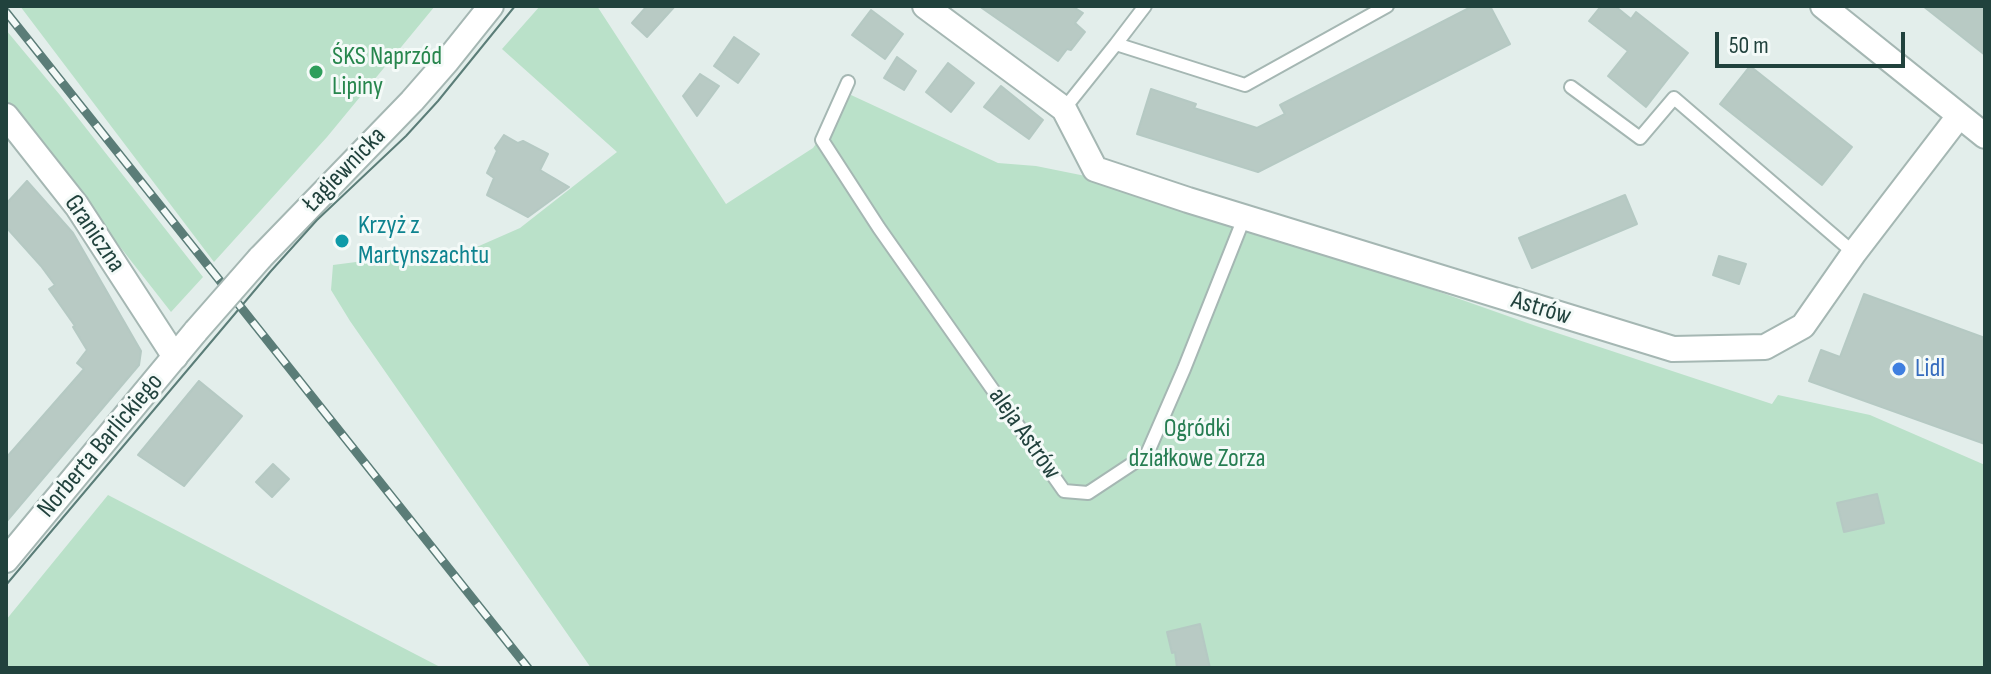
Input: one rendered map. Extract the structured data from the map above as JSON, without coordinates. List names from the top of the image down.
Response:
{
  "streets": {
    "street": [
      "Łagiewnicka",
      "Graniczna",
      "Astrów",
      "Norberta Barlickiego"
    ],
    "lane": ["aleja Astrów"]
  },
  "crossings": [
    ["Łagiewnicka", "Norberta Barlickiego"],
    ["Graniczna", "Norberta Barlickiego"],
    ["Astrów", "aleja Astrów"]
  ],
  "parks": ["Ogródki działkowe Zorza"],
  "places": ["ŚKS Naprzód Lipiny", "Krzyż z Martynszachtu", "Lidl"],
  "scale_bar": "50 m"
}
